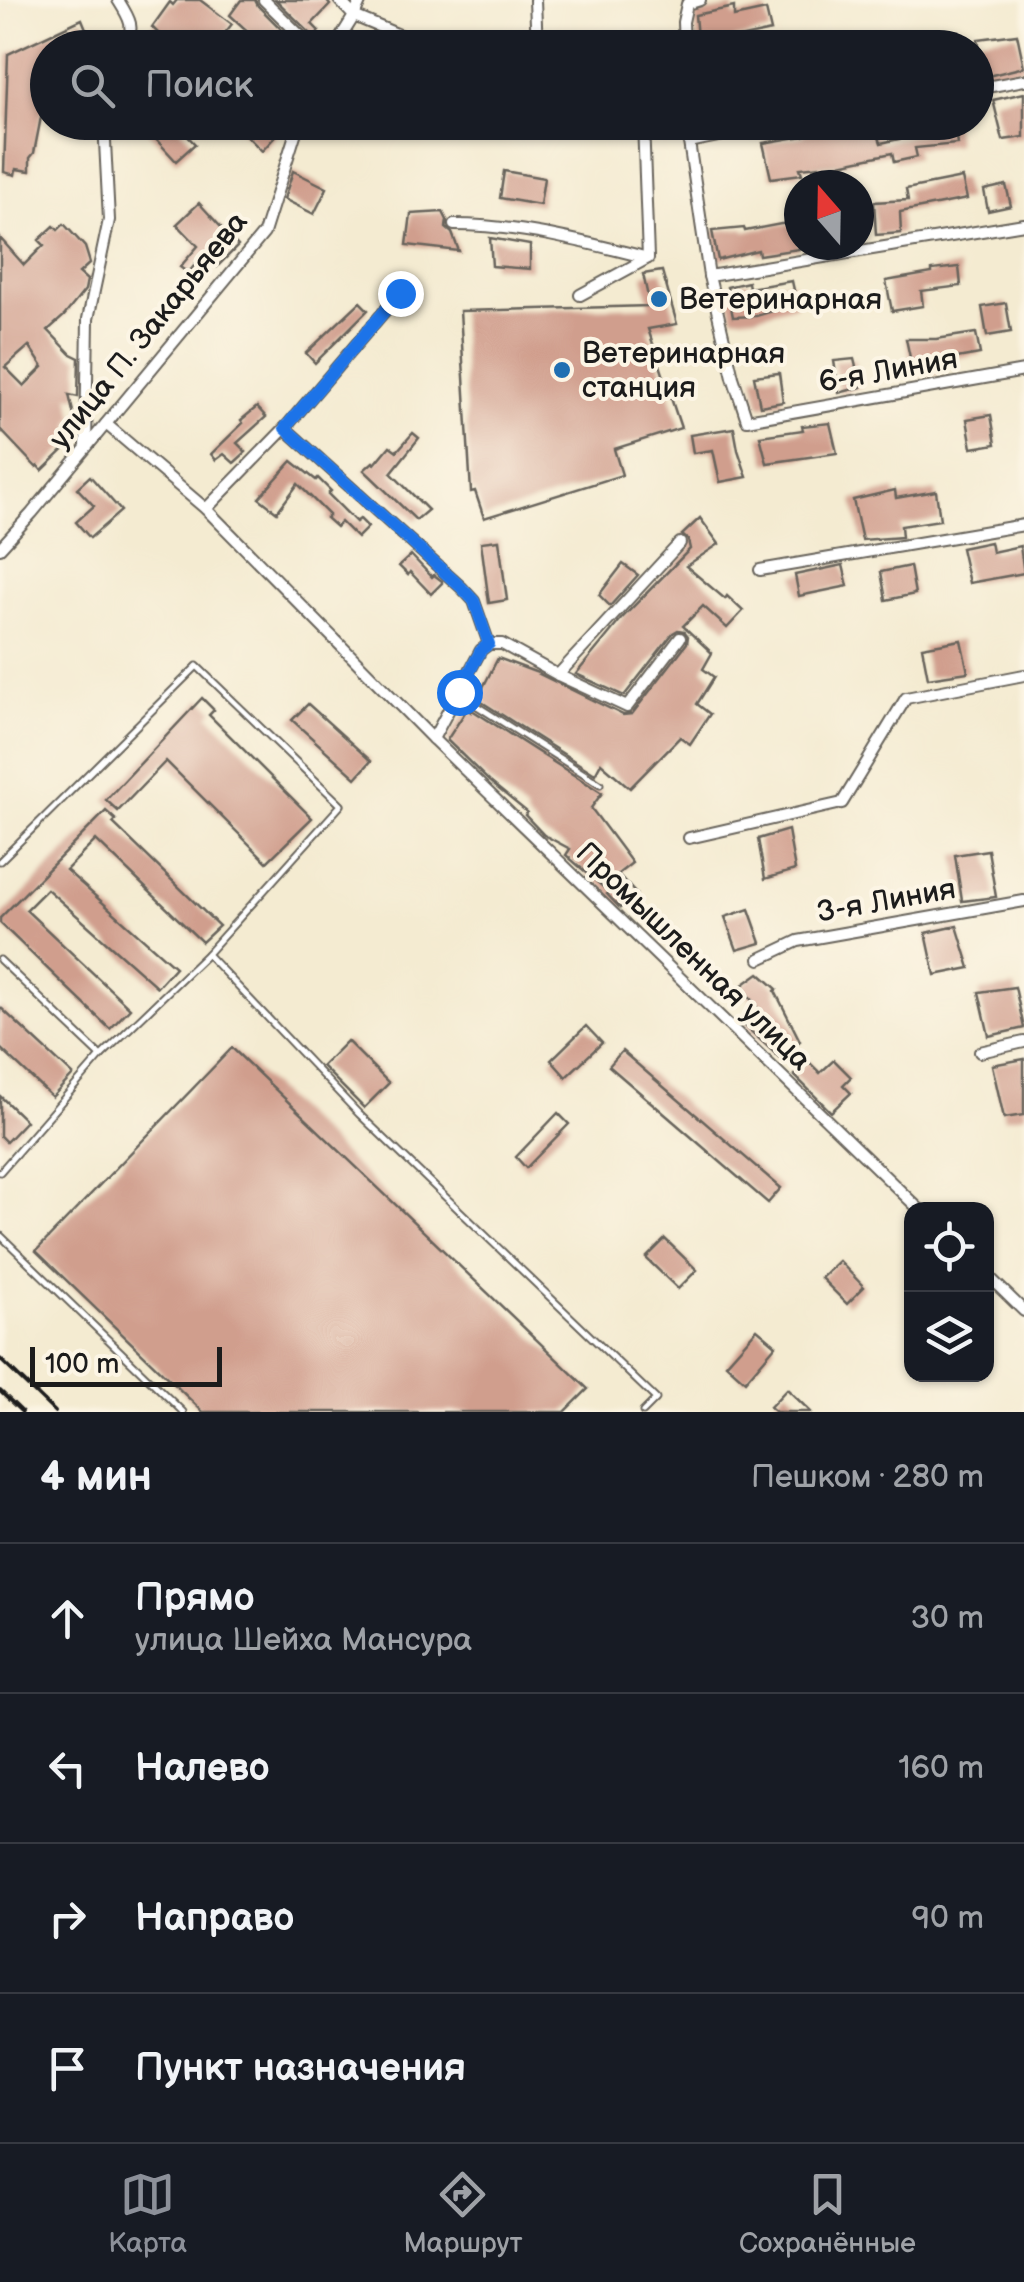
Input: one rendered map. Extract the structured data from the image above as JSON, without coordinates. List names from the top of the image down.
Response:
{
  "streets": {
    "street": [
      "улица П. Закарьяева",
      "6-я Линия",
      "3-я Линия",
      "Промышленная улица"
    ]
  },
  "crossings": [
    ["улица П. Закарьяева", "Промышленная улица"]
  ],
  "places": ["Ветеринарная", "Ветеринарная станция"],
  "scale_bar": "100 m",
  "north": "top",
  "page": {
    "search": "Поиск",
    "scale": "100 m",
    "heading": ["4 мин", "Пешком · 280 m"],
    "list": [
      ["Прямо", "улица Шейха Мансура", "30 m"],
      ["Налево", "160 m"],
      ["Направо", "90 m"],
      "Пункт назначения"
    ],
    "nav": ["Карта", "Маршрут", "Сохранённые"]
  }
}
